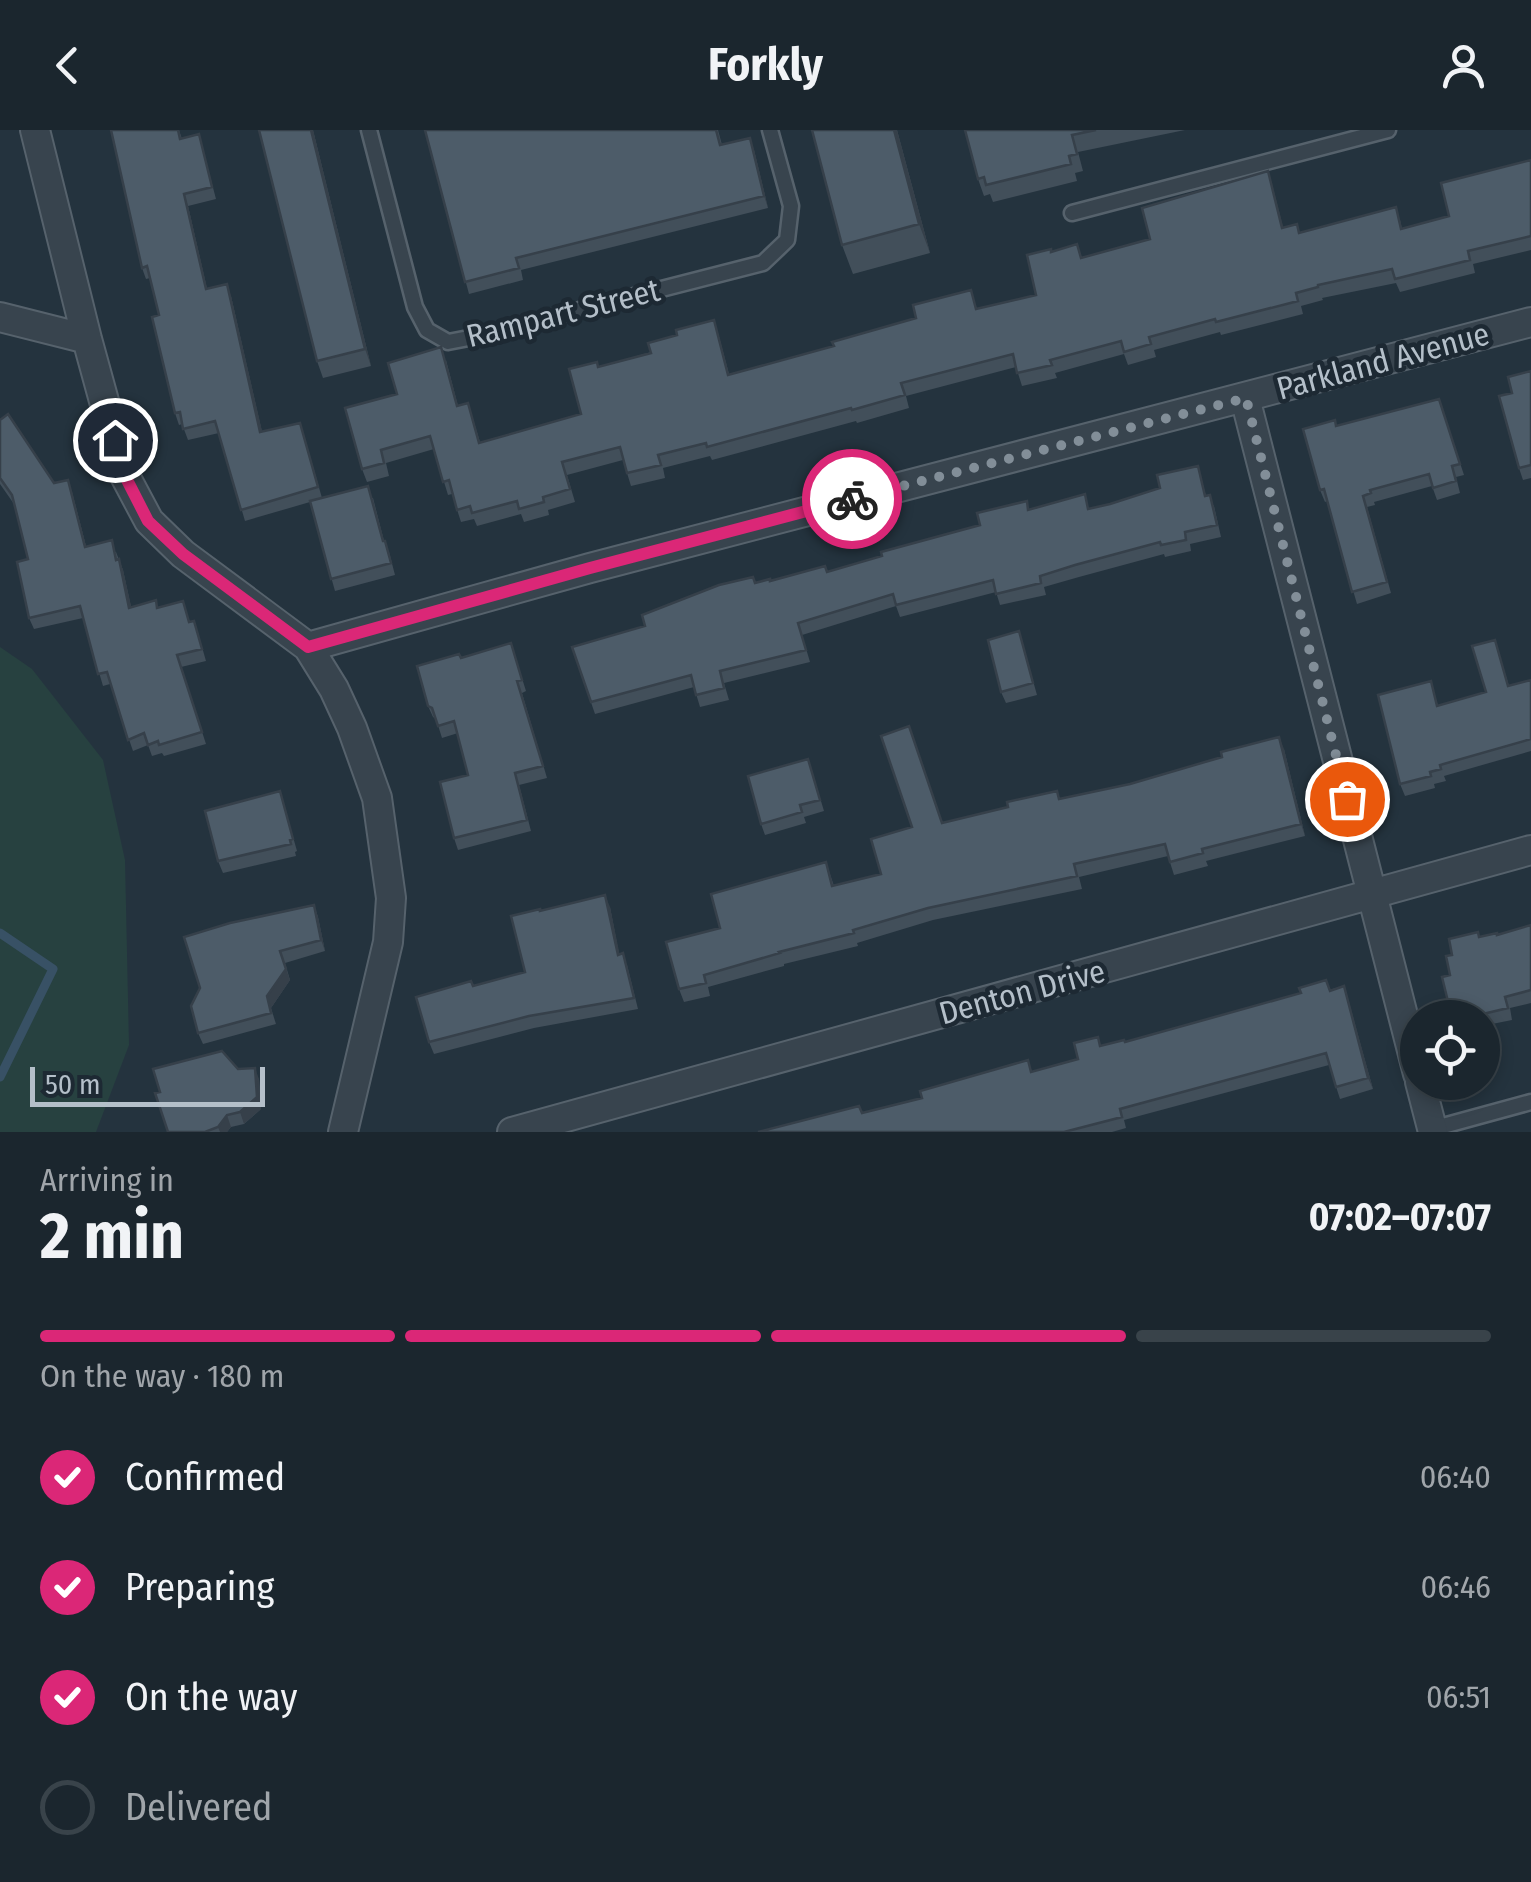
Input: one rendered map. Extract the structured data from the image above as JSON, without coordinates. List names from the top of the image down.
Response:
{
  "streets": {
    "street": ["Parkland Avenue", "Denton Drive"],
    "lane": ["Rampart Street"]
  },
  "scale_bar": "50 m",
  "page": {
    "header": "Forkly",
    "scale": "50 m",
    "heading": ["2 min", "Arriving in", "07:02–07:07"],
    "bar": "On the way · 180 m",
    "list": [
      ["Confirmed", "06:40"],
      ["Preparing", "06:46"],
      ["On the way", "06:51"],
      "Delivered"
    ]
  }
}
